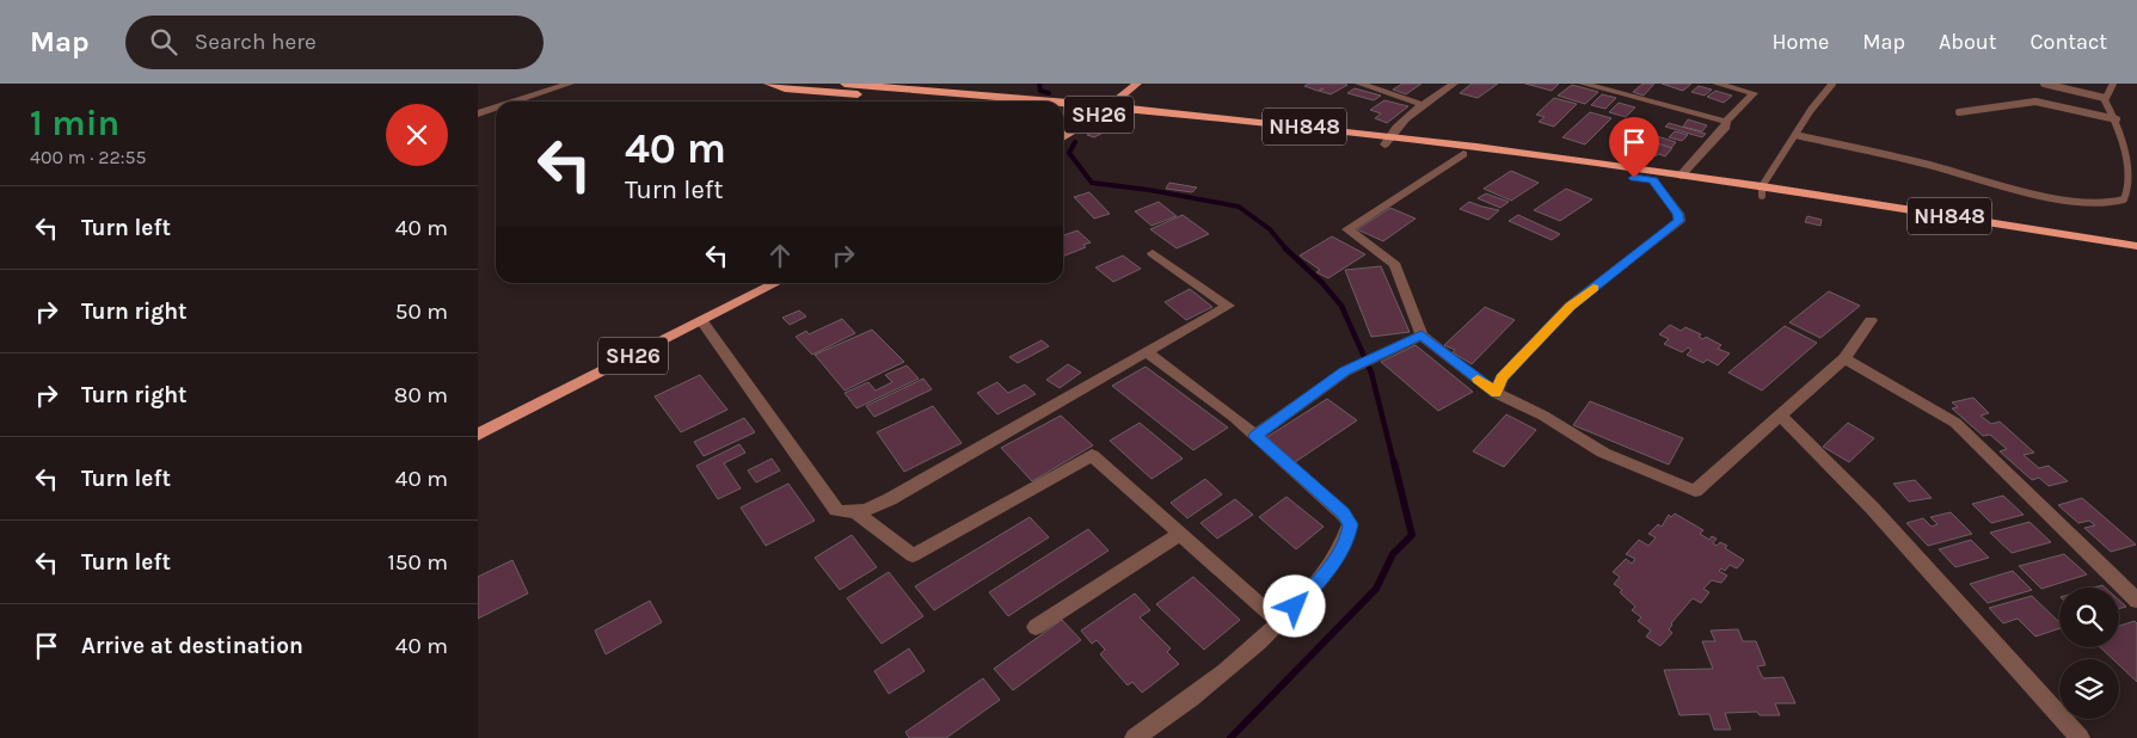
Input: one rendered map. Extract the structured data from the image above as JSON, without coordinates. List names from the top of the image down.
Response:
{
  "streets": {
    "highway": ["NH848"],
    "main road": ["SH26"]
  },
  "crossings": [
    ["SH26", "NH848"]
  ],
  "page": {
    "header": "Map",
    "search": "Search here",
    "nav": [
      "Home",
      "Map",
      "About",
      "Contact"
    ],
    "heading": ["1 min", "400 m · 22:55"],
    "turn": ["40 m", "Turn left"],
    "list": [
      {
        "name": "Turn left",
        "value": "40 m"
      },
      {
        "name": "Turn right",
        "value": "50 m"
      },
      {
        "name": "Turn right",
        "value": "80 m"
      },
      {
        "name": "Turn left",
        "value": "40 m"
      },
      {
        "name": "Turn left",
        "value": "150 m"
      },
      {
        "name": "Arrive at destination",
        "value": "40 m"
      }
    ]
  }
}
